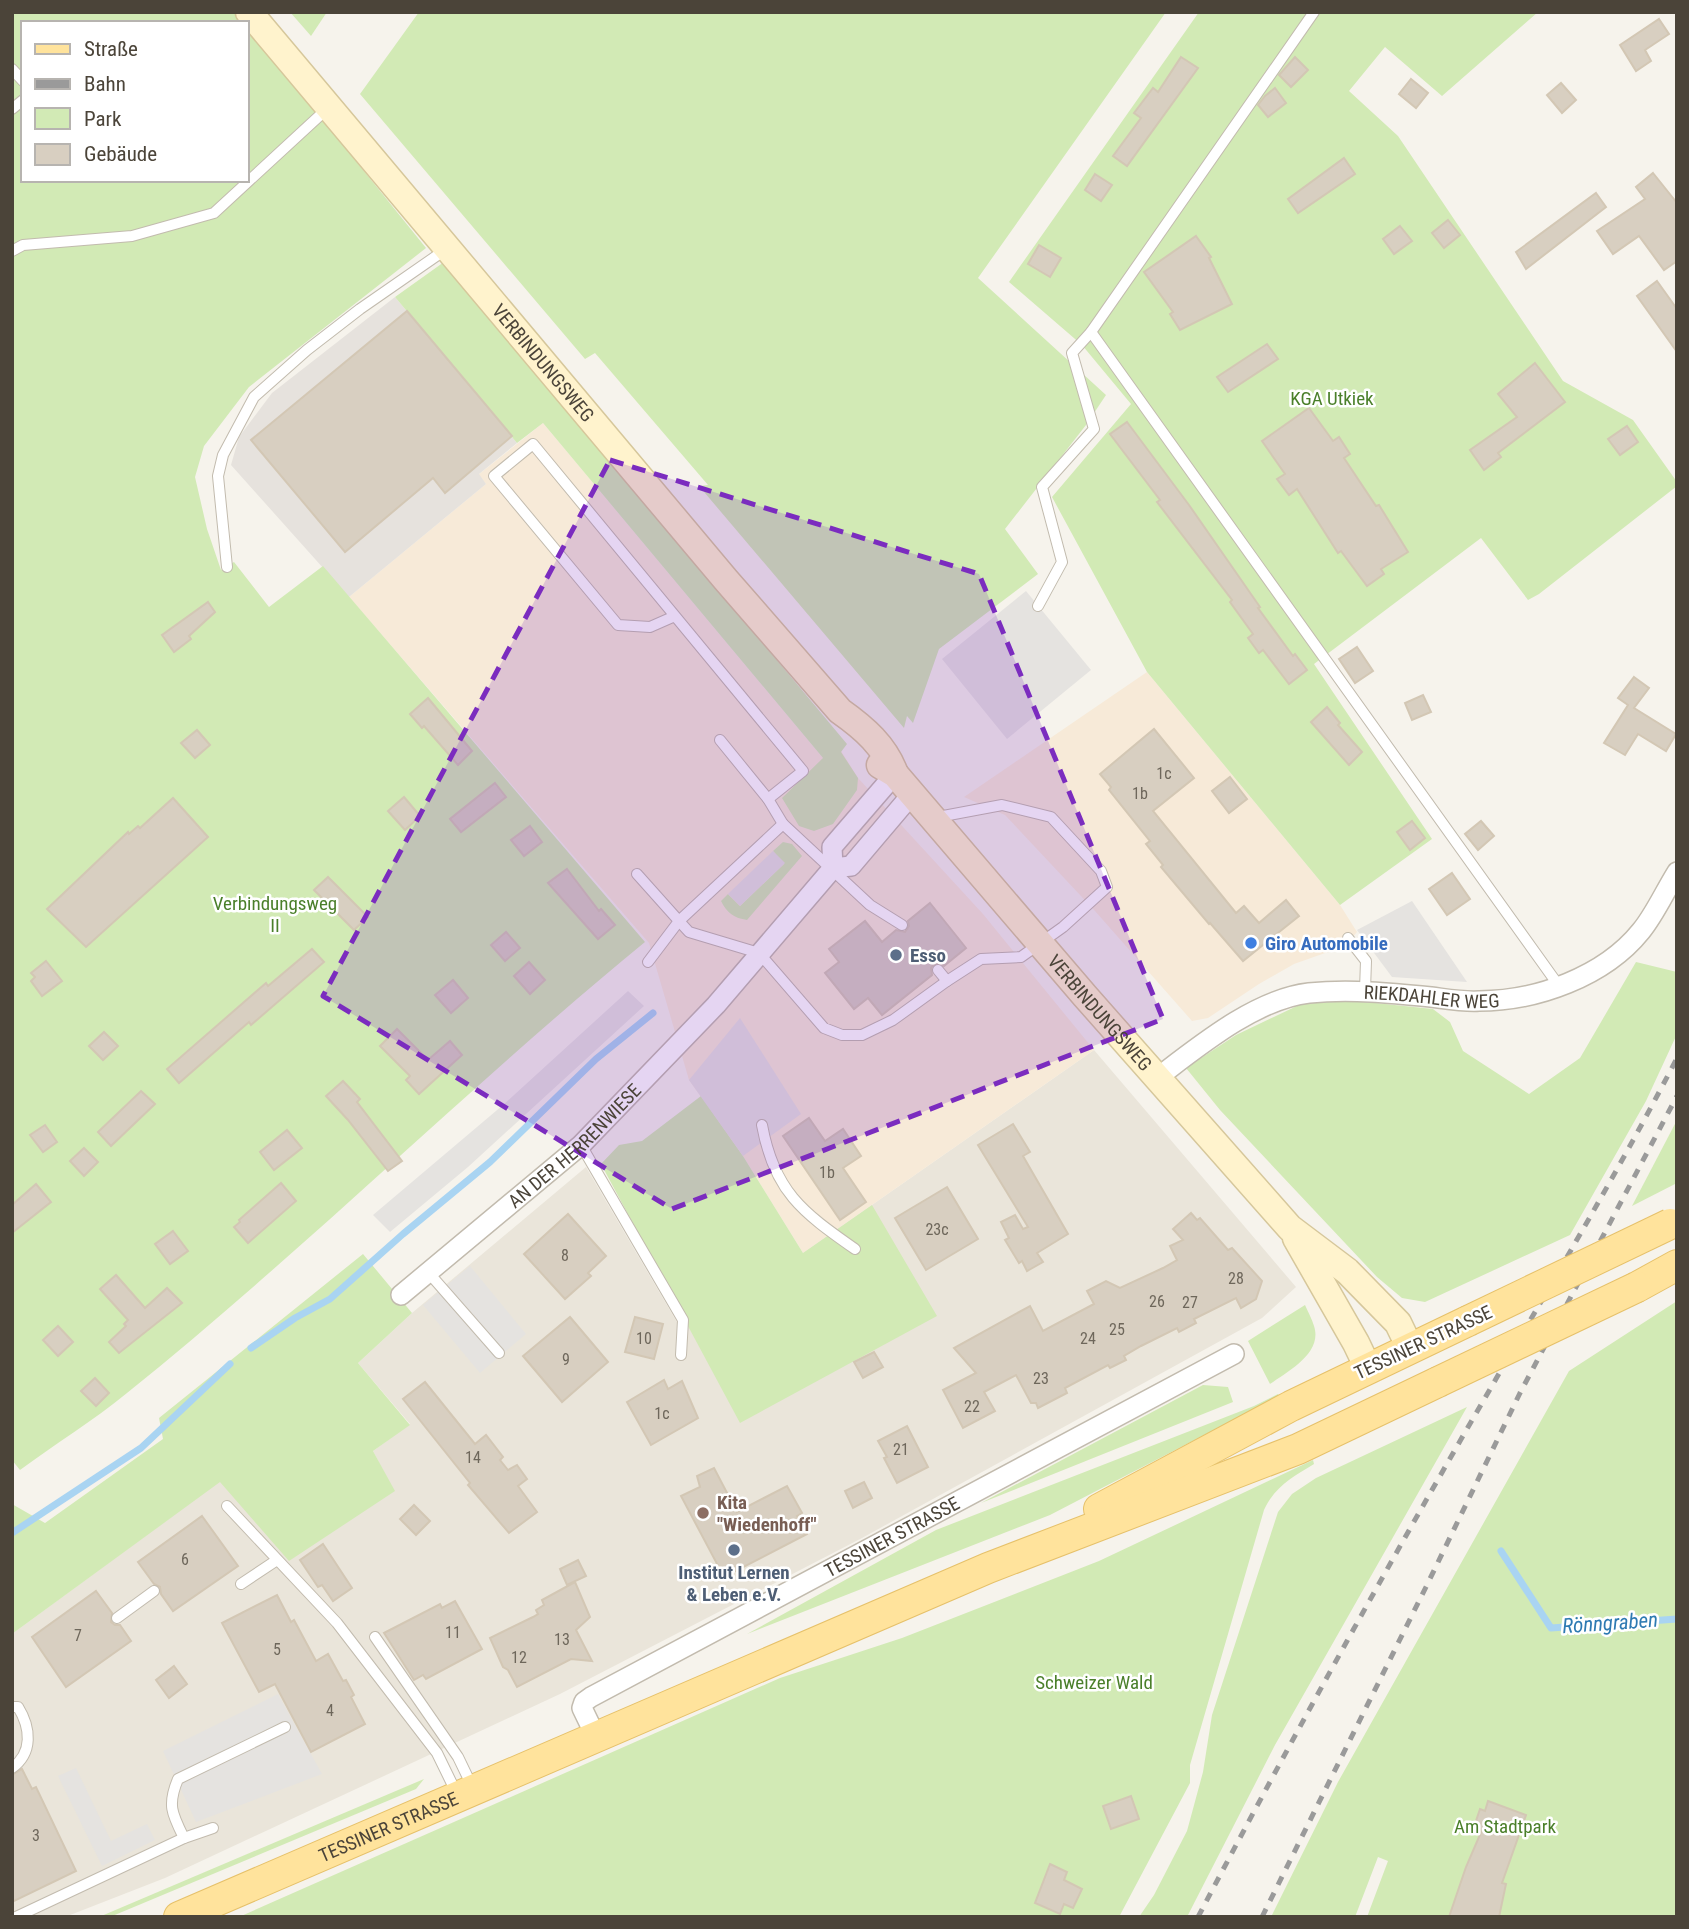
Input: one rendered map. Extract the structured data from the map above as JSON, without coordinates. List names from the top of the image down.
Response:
{
  "streets": {
    "main road": ["VERBINDUNGSWEG", "TESSINER STRASSE"],
    "street": ["RIEKDAHLER WEG", "AN DER HERRENWIESE"]
  },
  "crossings": [
    ["VERBINDUNGSWEG", "RIEKDAHLER WEG"],
    ["VERBINDUNGSWEG", "TESSINER STRASSE"]
  ],
  "water": ["Rönngraben"],
  "parks": [
    "KGA Utkiek",
    "Verbindungsweg II",
    "Schweizer Wald",
    "Am Stadtpark"
  ],
  "places": [
    "Giro Automobile",
    "Esso",
    "Kita \"Wiedenhoff\"",
    "Institut Lernen & Leben e.V."
  ],
  "house_numbers": [
    "1c",
    "1b",
    "1b",
    "23c",
    "8",
    "28",
    "26",
    "27",
    "25",
    "10",
    "24",
    "9",
    "23",
    "22",
    "1c",
    "21",
    "14",
    "6",
    "11",
    "7",
    "13",
    "5",
    "12",
    "4",
    "3"
  ],
  "legend": [
    "Straße",
    "Bahn",
    "Park",
    "Gebäude"
  ]
}
